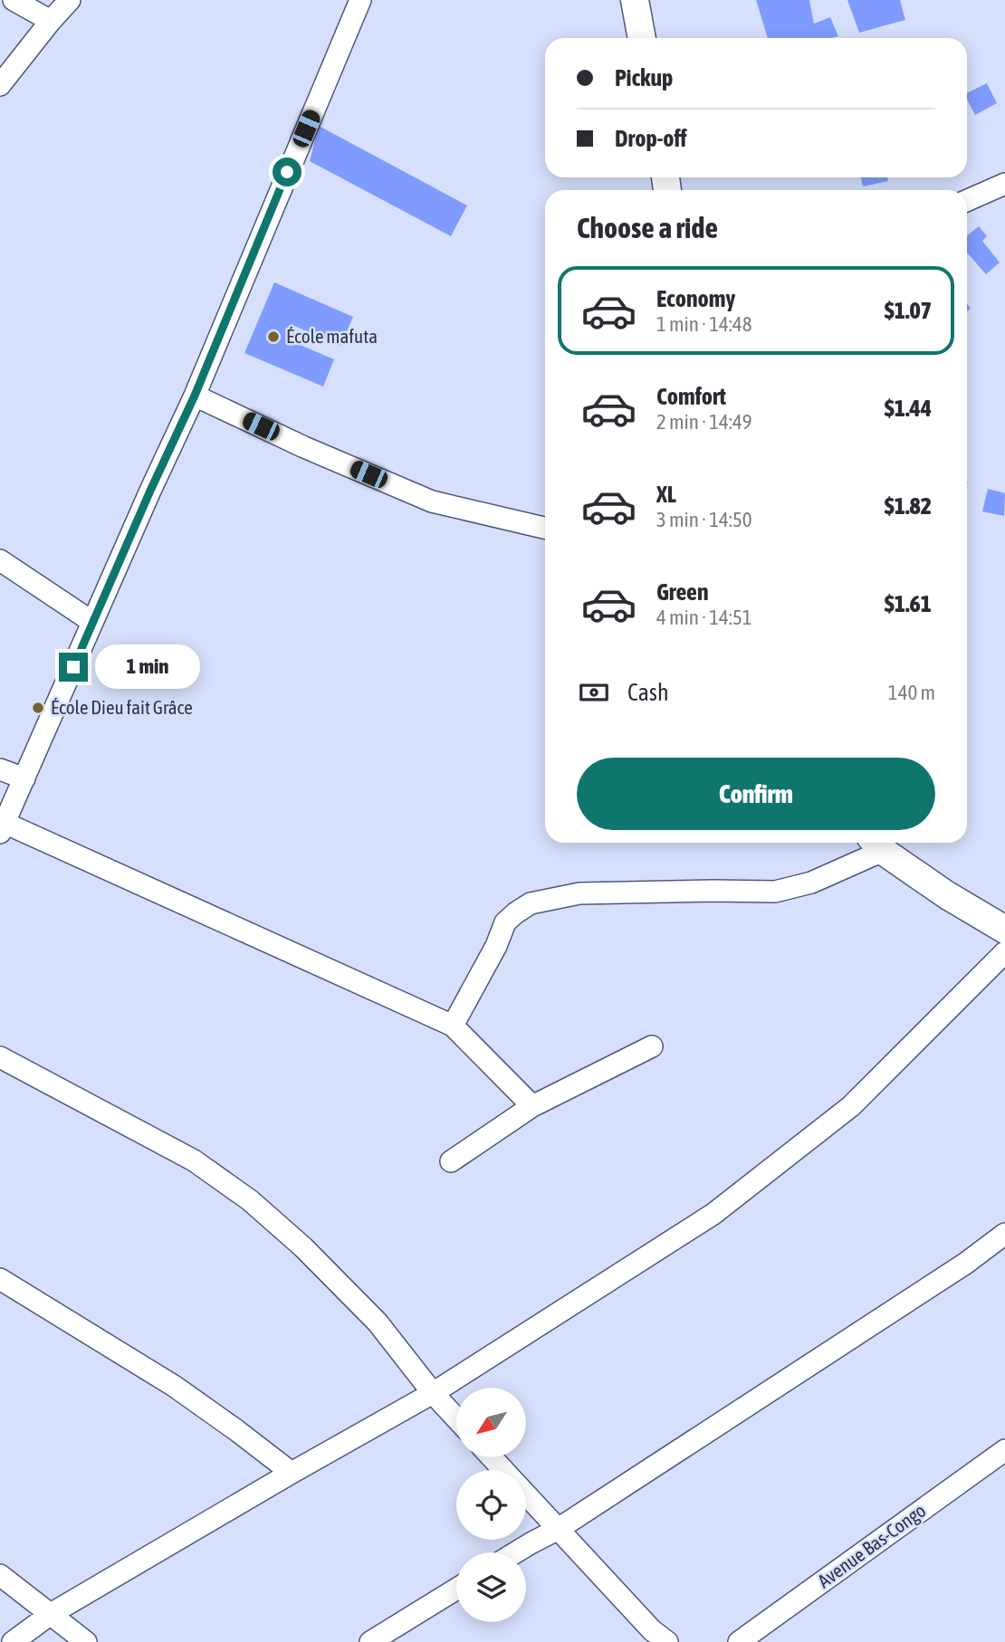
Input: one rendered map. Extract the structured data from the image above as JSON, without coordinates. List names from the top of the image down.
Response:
{
  "streets": {
    "street": ["Avenue Bas-Congo"]
  },
  "places": ["École mafuta", "École Dieu fait Grâce"],
  "north": "bottom left",
  "page": {
    "banner": ["Pickup", "Drop-off"],
    "heading": "Choose a ride",
    "list": [
      {
        "name": "Economy",
        "note": "1 min · 14:48",
        "value": "$1.07"
      },
      {
        "name": "Comfort",
        "note": "2 min · 14:49",
        "value": "$1.44"
      },
      {
        "name": "XL",
        "note": "3 min · 14:50",
        "value": "$1.82"
      },
      {
        "name": "Green",
        "note": "4 min · 14:51",
        "value": "$1.61"
      }
    ],
    "bubble": "1 min",
    "pay": ["Cash", "140 m"],
    "buttons": "Confirm"
  }
}
